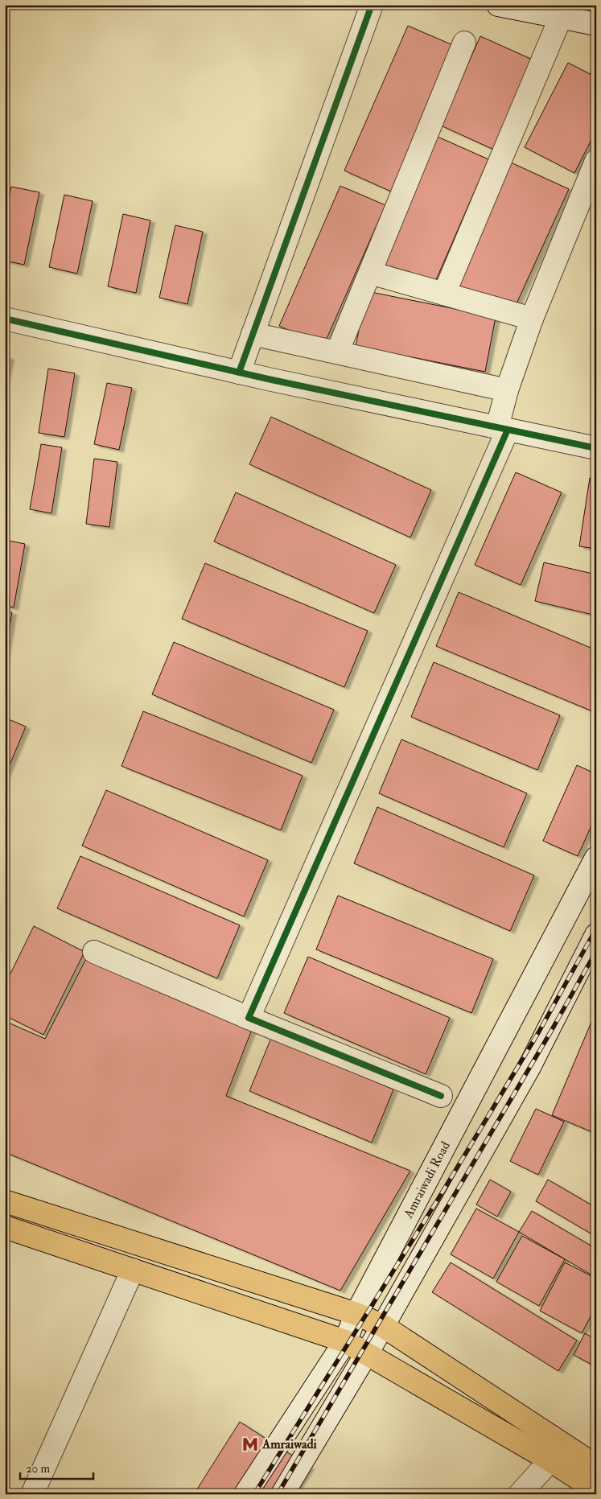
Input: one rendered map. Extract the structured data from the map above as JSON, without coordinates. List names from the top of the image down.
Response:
{
  "streets": {
    "street": ["Amraiwadi Road"]
  },
  "places": {
    "metro station": ["Amraiwadi"]
  },
  "scale_bar": "20 m"
}
